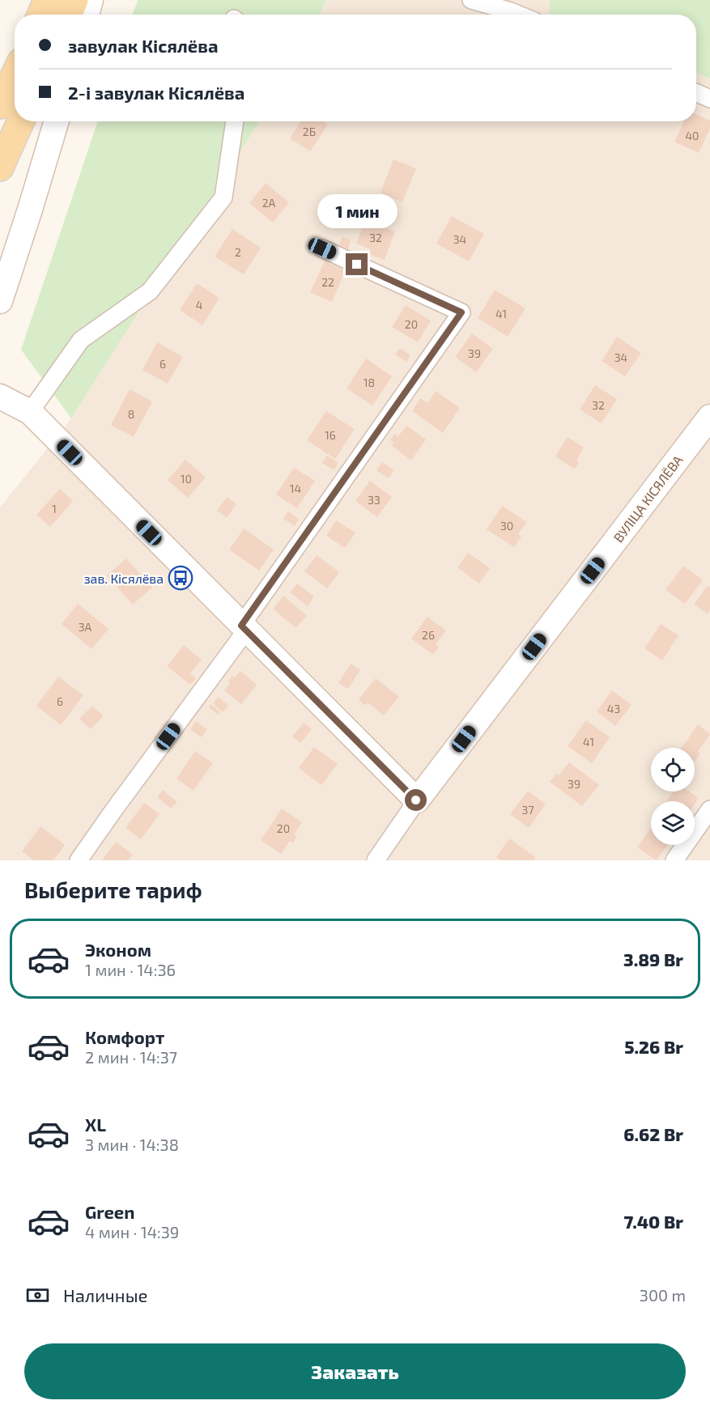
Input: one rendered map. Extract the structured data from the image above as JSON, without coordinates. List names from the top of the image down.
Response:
{
  "streets": {
    "street": ["ВУЛІЦА КІСЯЛЁВА"]
  },
  "places": {
    "bus stop": ["зав. Кісялёва"]
  },
  "house_numbers": [
    "2Б",
    "40",
    "2А",
    "32",
    "34",
    "2",
    "22",
    "4",
    "41",
    "20",
    "39",
    "34",
    "6",
    "18",
    "32",
    "8",
    "16",
    "10",
    "14",
    "33",
    "1",
    "30",
    "3А",
    "26",
    "6",
    "43",
    "41",
    "39",
    "37",
    "20"
  ],
  "page": {
    "banner": ["завулак Кісялёва", "2-і завулак Кісялёва"],
    "bubble": "1 мин",
    "heading": "Выберите тариф",
    "list": [
      {
        "name": "Эконом",
        "note": "1 мин · 14:36",
        "value": "3.89 Br"
      },
      {
        "name": "Комфорт",
        "note": "2 мин · 14:37",
        "value": "5.26 Br"
      },
      {
        "name": "XL",
        "note": "3 мин · 14:38",
        "value": "6.62 Br"
      },
      {
        "name": "Green",
        "note": "4 мин · 14:39",
        "value": "7.40 Br"
      }
    ],
    "pay": ["Наличные", "300 m"],
    "buttons": "Заказать"
  }
}
